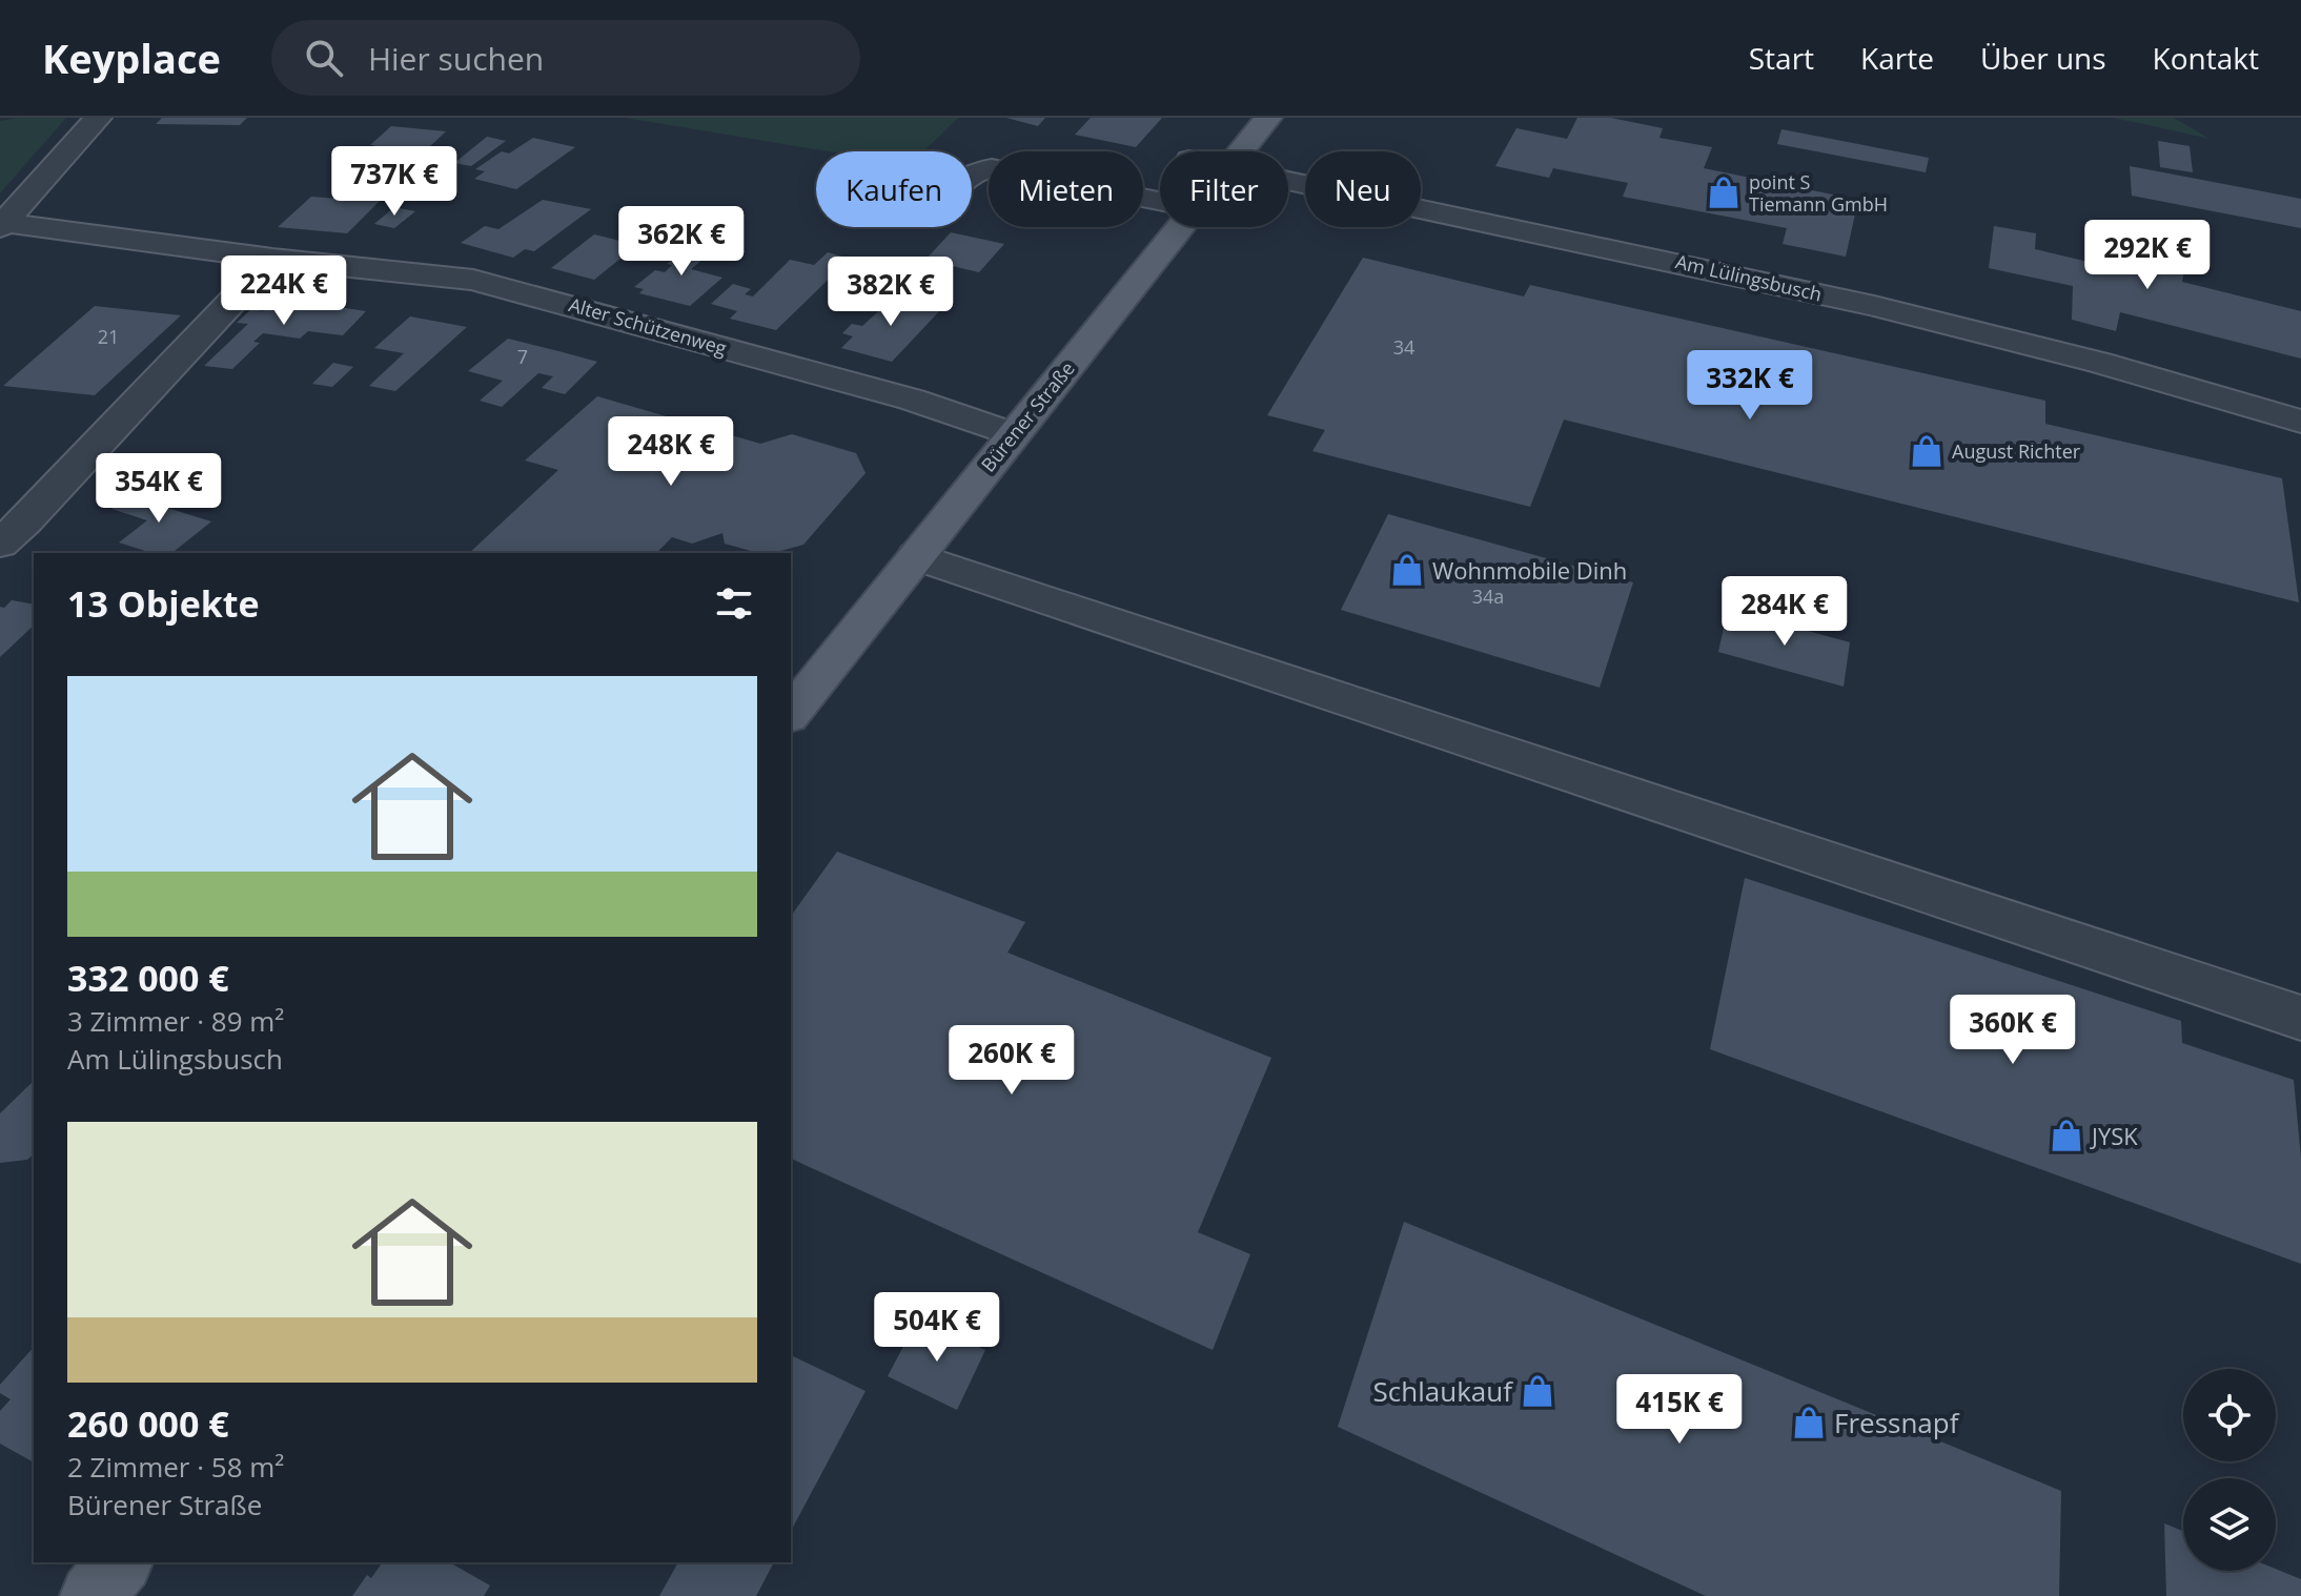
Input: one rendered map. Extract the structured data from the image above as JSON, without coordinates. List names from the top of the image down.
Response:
{
  "streets": {
    "main road": ["Bürener Straße"],
    "street": ["Am Lülingsbusch", "Alter Schützenweg"]
  },
  "crossings": [
    ["Alter Schützenweg", "Bürener Straße"]
  ],
  "places": {
    "shop": [
      "point S Tiemann GmbH",
      "August Richter",
      "Wohnmobile Dinh",
      "JYSK",
      "Schlaukauf",
      "Fressnapf"
    ]
  },
  "house_numbers": [
    "21",
    "34",
    "7",
    "34a"
  ],
  "page": {
    "header": "Keyplace",
    "search": "Hier suchen",
    "nav": [
      "Start",
      "Karte",
      "Über uns",
      "Kontakt"
    ],
    "price": [
      "737K €",
      "362K €",
      "292K €",
      "224K €",
      "382K €",
      "332K €",
      "248K €",
      "354K €",
      "284K €",
      "360K €",
      "260K €",
      "504K €",
      "415K €"
    ],
    "chip": [
      "Kaufen",
      "Mieten",
      "Filter",
      "Neu"
    ],
    "heading": "13 Objekte",
    "list": [
      {
        "name": "332 000 €",
        "note": "3 Zimmer · 89 m² · Am Lülingsbusch"
      },
      {
        "name": "260 000 €",
        "note": "2 Zimmer · 58 m² · Bürener Straße"
      }
    ]
  }
}
